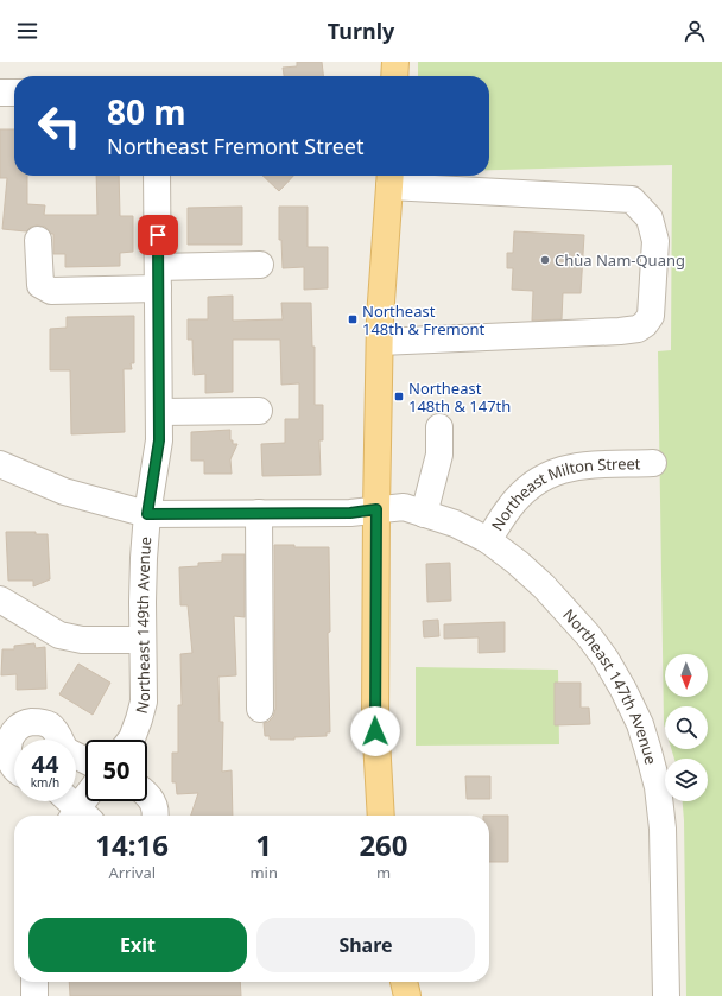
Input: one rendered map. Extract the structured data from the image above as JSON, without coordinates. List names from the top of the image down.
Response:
{
  "streets": {
    "street": ["Northeast Milton Street", "Northeast 149th Avenue", "Northeast 147th Avenue"]
  },
  "crossings": [
    ["Northeast Milton Street", "Northeast 147th Avenue"],
    ["Northeast 149th Avenue", "Northeast 147th Avenue"]
  ],
  "places": {
    "other": ["Chùa Nam-Quang"],
    "transit": ["Northeast 148th & Fremont", "Northeast 148th & 147th"]
  },
  "north": "bottom",
  "page": {
    "header": "Turnly",
    "turn": ["80 m", "Northeast Fremont Street"],
    "speed": "44 km/h",
    "limit": "50",
    "eta": [
      "14:16",
      "Arrival",
      "1",
      "min",
      "260",
      "m"
    ],
    "buttons": ["Exit", "Share"]
  }
}
